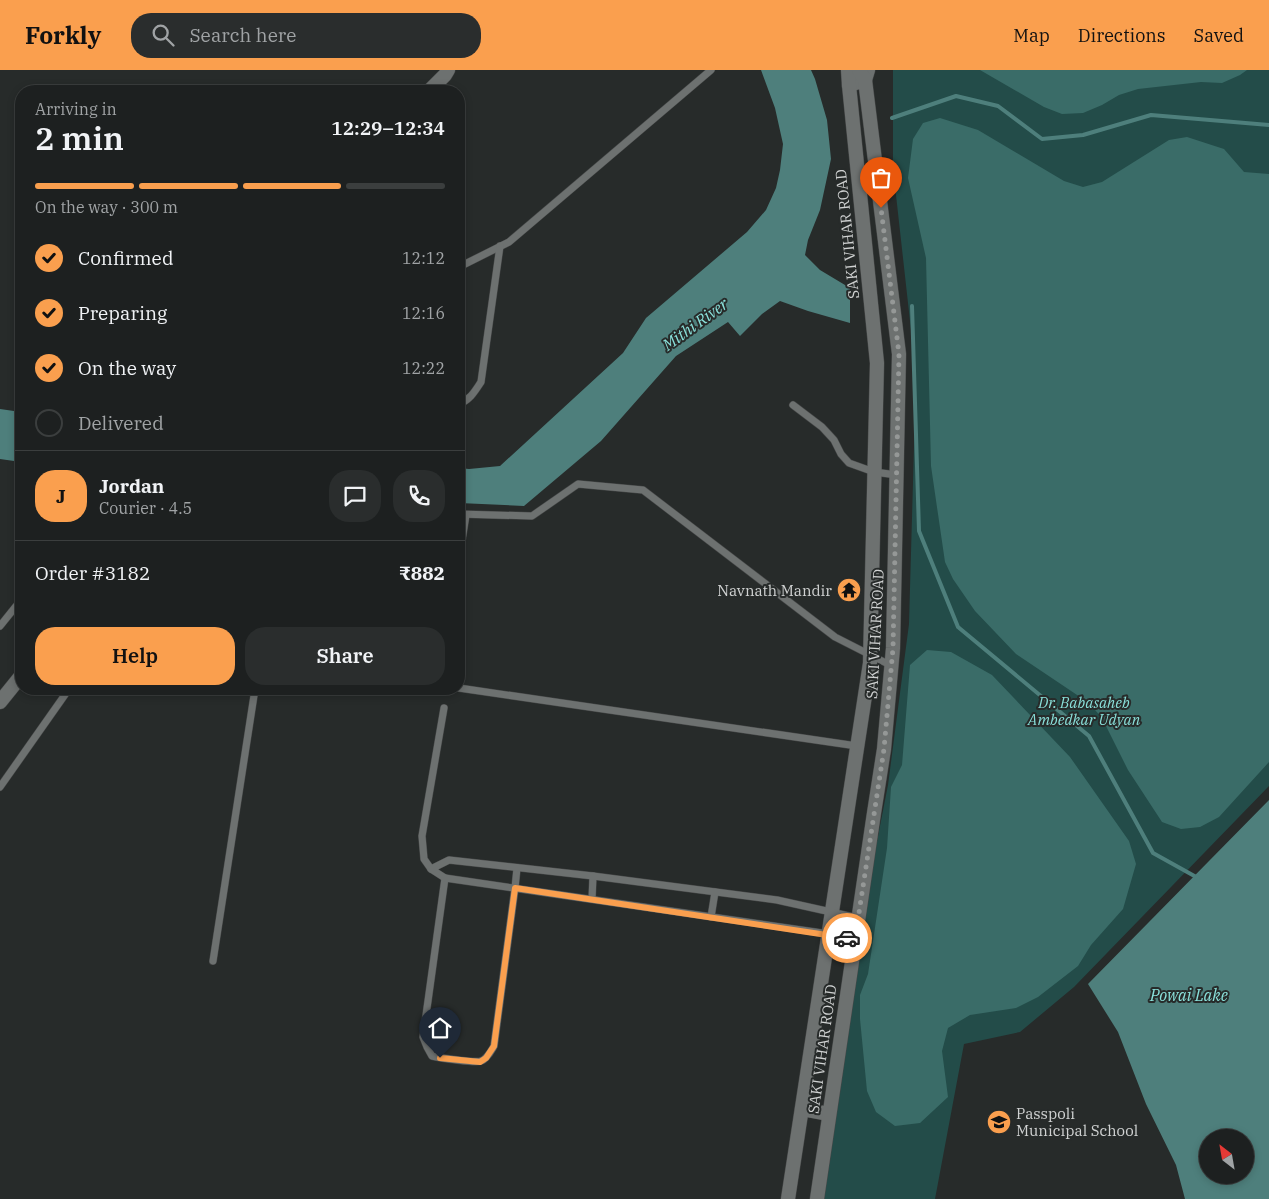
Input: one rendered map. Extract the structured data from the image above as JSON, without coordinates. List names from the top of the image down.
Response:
{
  "streets": {
    "main road": ["SAKI VIHAR ROAD"]
  },
  "water": ["Mithi River", "Powai Lake"],
  "parks": ["Dr. Babasaheb Ambedkar Udyan"],
  "places": {
    "temple": ["Navnath Mandir"],
    "school or university": ["Passpoli Municipal School"]
  },
  "north": "top left",
  "page": {
    "header": "Forkly",
    "search": "Search here",
    "nav": ["Map", "Directions", "Saved"],
    "heading": ["2 min", "Arriving in", "12:29–12:34"],
    "panel": [
      "Jordan",
      "Courier · 4.5",
      "Order #3182",
      "₹882"
    ],
    "bar": "On the way · 300 m",
    "list": [
      ["Confirmed", "12:12"],
      ["Preparing", "12:16"],
      ["On the way", "12:22"],
      "Delivered"
    ],
    "round": "J",
    "buttons": ["Help", "Share"]
  }
}
